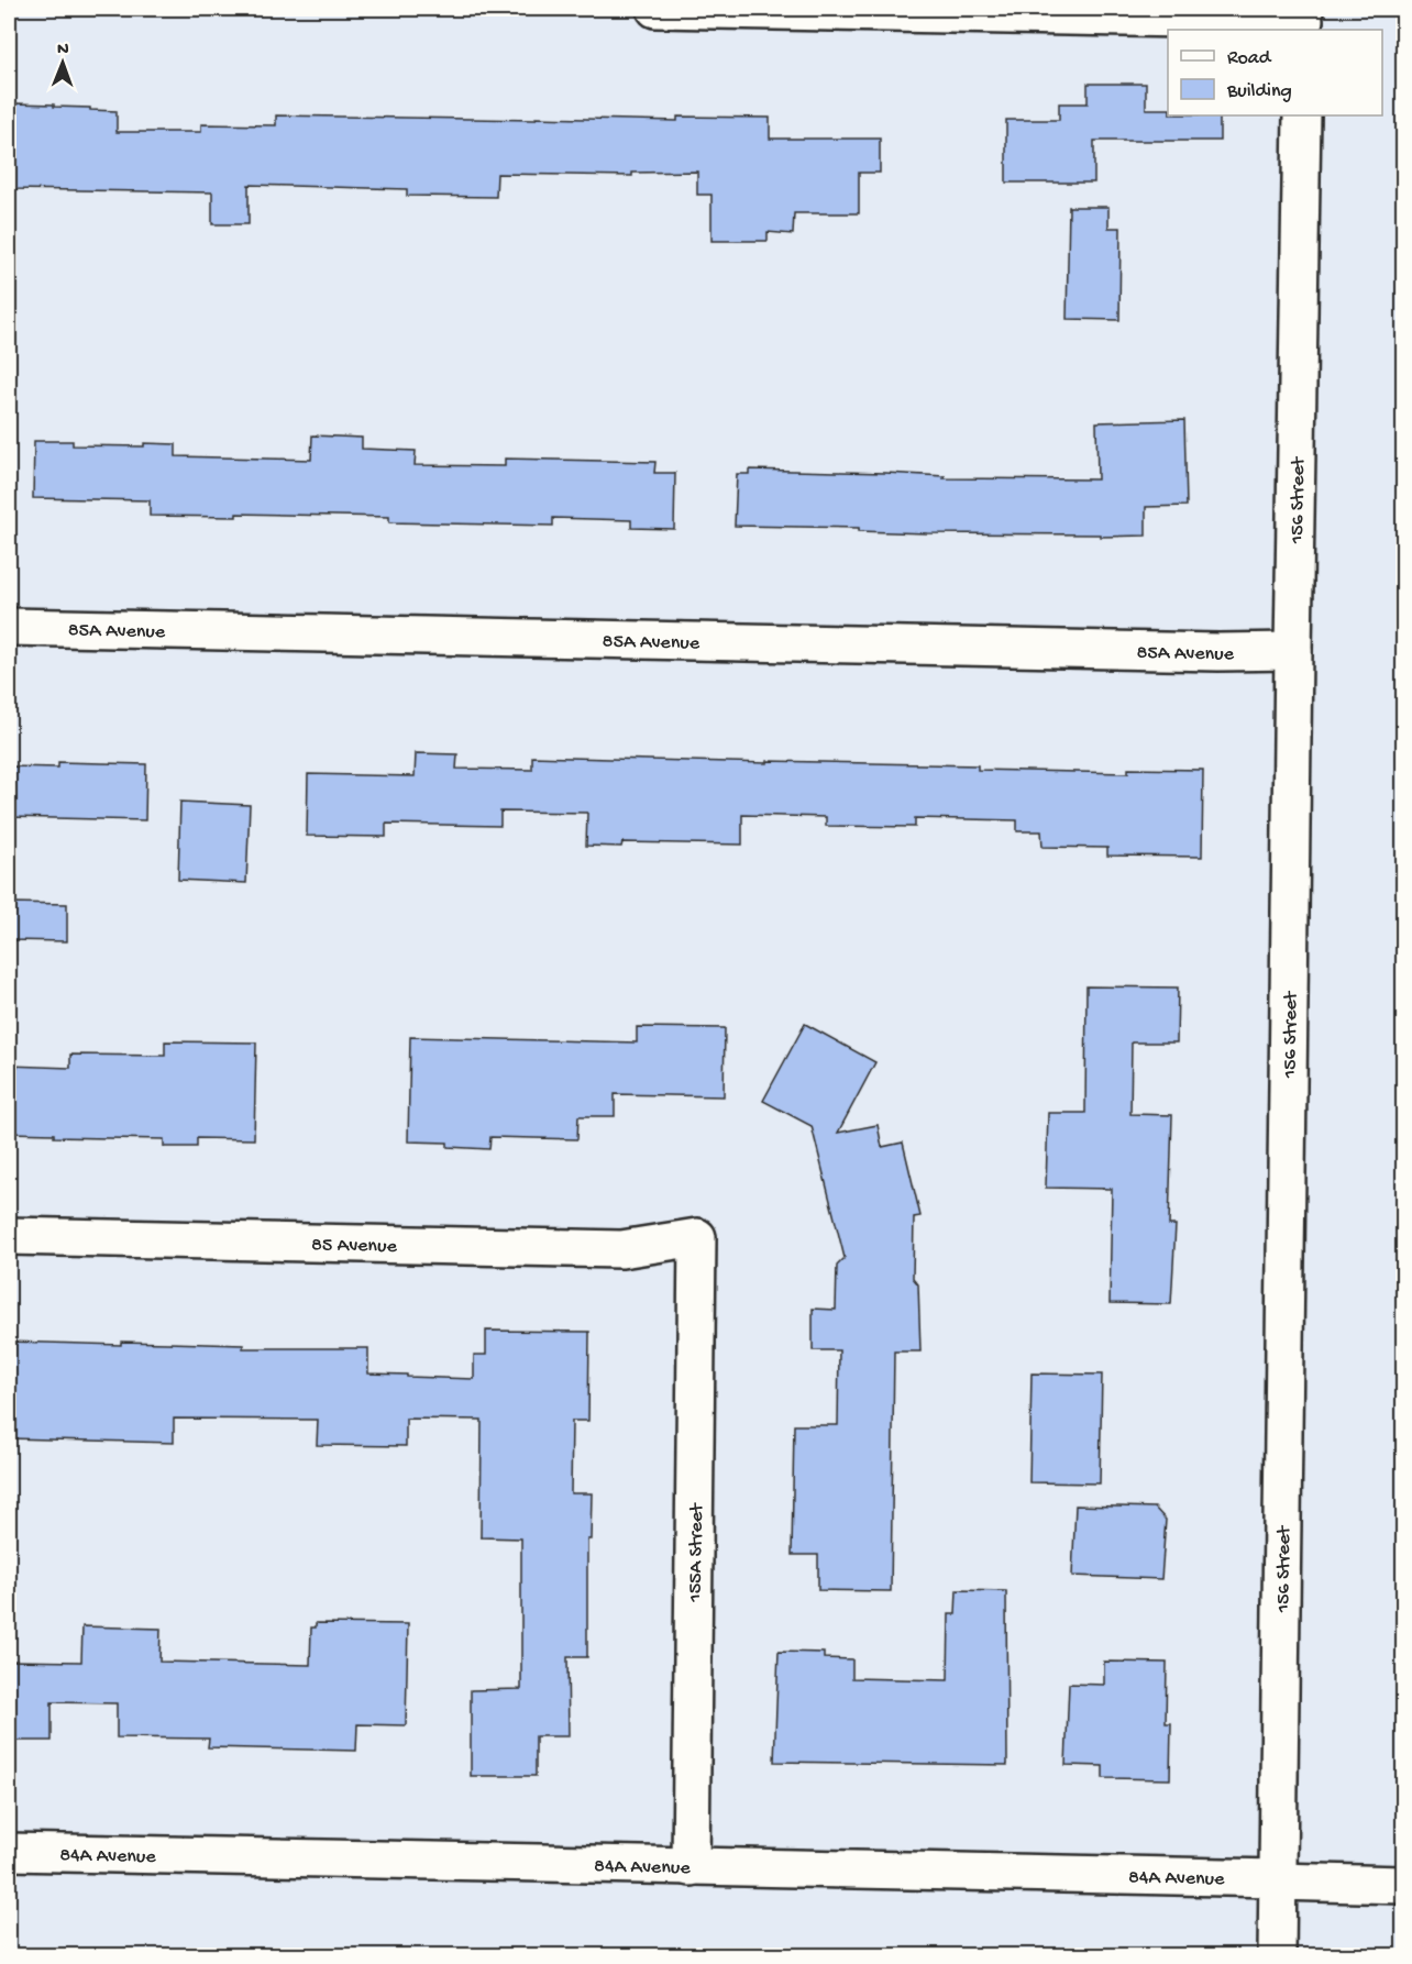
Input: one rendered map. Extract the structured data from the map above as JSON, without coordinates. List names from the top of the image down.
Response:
{
  "streets": {
    "street": [
      "156 Street",
      "85A Avenue",
      "85 Avenue",
      "155A Street",
      "84A Avenue"
    ]
  },
  "crossings": [
    ["156 Street", "85A Avenue"],
    ["156 Street", "84A Avenue"],
    ["85 Avenue", "155A Street"],
    ["155A Street", "84A Avenue"]
  ],
  "legend": ["Road", "Building"],
  "north": "top"
}
